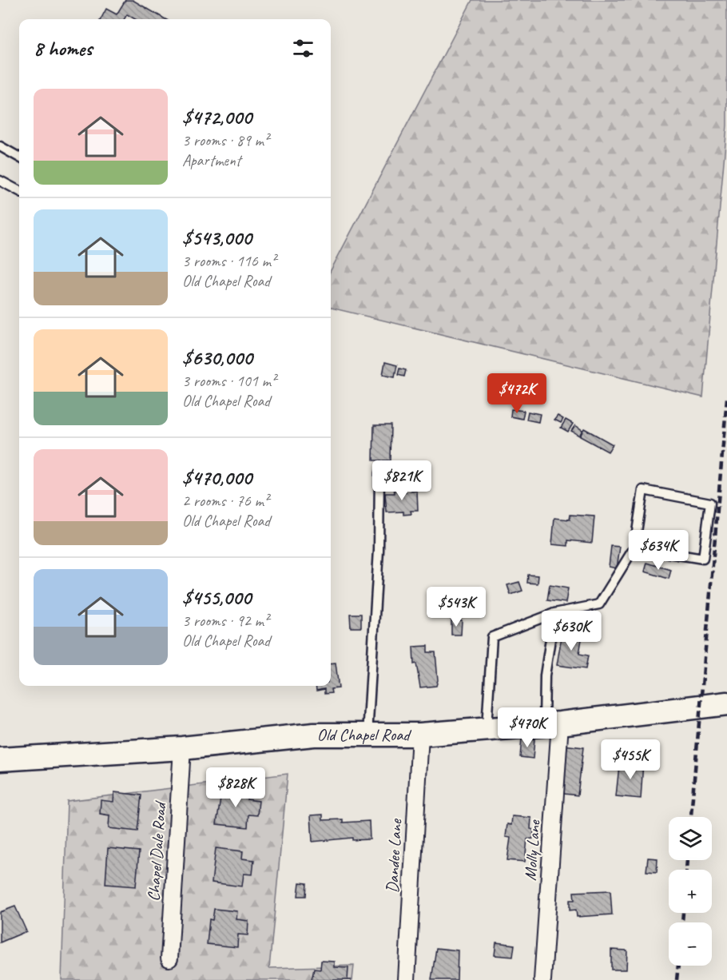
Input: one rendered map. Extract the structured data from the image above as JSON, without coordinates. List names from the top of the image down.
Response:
{
  "streets": {
    "street": [
      "Old Chapel Road",
      "Molly Lane",
      "Chapel Dale Road",
      "Dandee Lane"
    ]
  },
  "crossings": [
    ["Old Chapel Road", "Molly Lane"],
    ["Old Chapel Road", "Chapel Dale Road"],
    ["Old Chapel Road", "Dandee Lane"]
  ],
  "page": {
    "heading": "8 homes",
    "list": [
      {
        "name": "$472,000",
        "note": "3 rooms · 89 m² · Apartment"
      },
      {
        "name": "$543,000",
        "note": "3 rooms · 116 m² · Old Chapel Road"
      },
      {
        "name": "$630,000",
        "note": "3 rooms · 101 m² · Old Chapel Road"
      },
      {
        "name": "$470,000",
        "note": "2 rooms · 76 m² · Old Chapel Road"
      },
      {
        "name": "$455,000",
        "note": "3 rooms · 92 m² · Old Chapel Road"
      }
    ],
    "price": [
      "$472K",
      "$821K",
      "$634K",
      "$543K",
      "$630K",
      "$470K",
      "$455K",
      "$828K"
    ],
    "map_buttons": ["+", "−"]
  }
}
